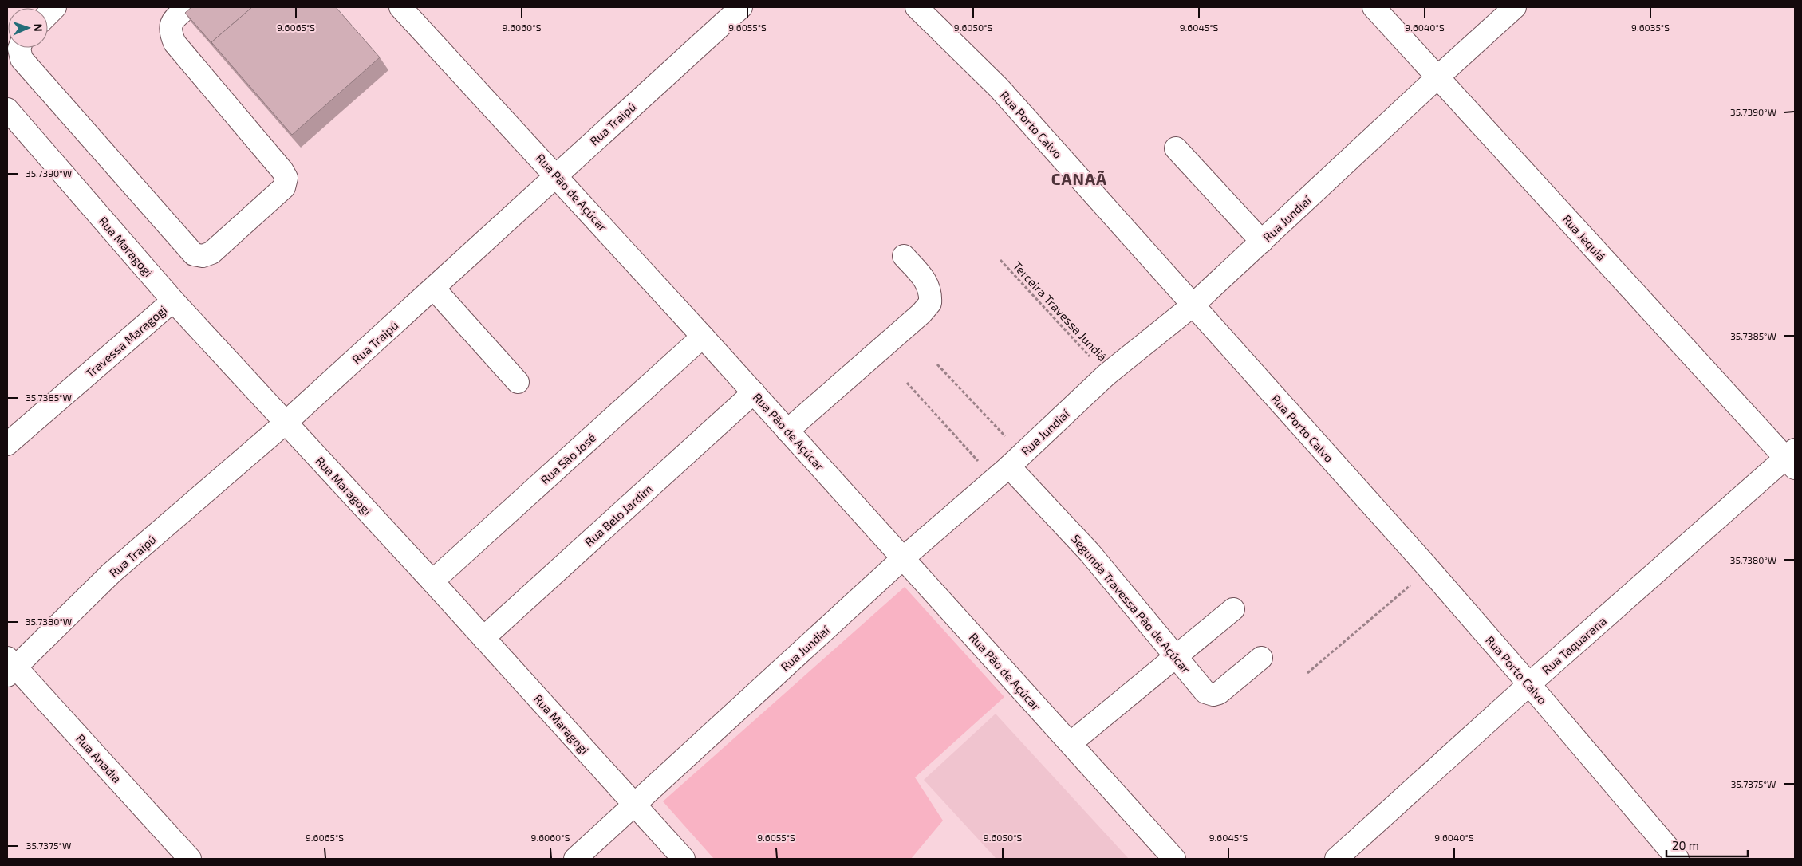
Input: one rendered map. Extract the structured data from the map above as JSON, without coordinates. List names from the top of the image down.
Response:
{
  "streets": {
    "street": [
      "Rua Traipú",
      "Rua Porto Calvo",
      "Rua Pão de Açúcar",
      "Rua Jundiaí",
      "Rua Jequiá",
      "Rua Maragogi",
      "Travessa Maragogi",
      "Rua São José",
      "Rua Belo Jardim",
      "Segunda Travessa Pão de Açúcar",
      "Rua Taquarana",
      "Rua Anadia"
    ],
    "path": ["Terceira Travessa Jundiá"]
  },
  "crossings": [
    ["Rua Traipú", "Rua Pão de Açúcar"],
    ["Rua Traipú", "Rua Maragogi"],
    ["Rua Traipú", "Rua Anadia"],
    ["Rua Porto Calvo", "Rua Jundiaí"],
    ["Rua Porto Calvo", "Rua Taquarana"],
    ["Rua Pão de Açúcar", "Rua Jundiaí"],
    ["Rua Pão de Açúcar", "Rua São José"],
    ["Rua Pão de Açúcar", "Rua Belo Jardim"],
    ["Rua Jundiaí", "Rua Jequiá"],
    ["Rua Jundiaí", "Rua Maragogi"],
    ["Rua Jundiaí", "Terceira Travessa Jundiá"],
    ["Rua Jundiaí", "Segunda Travessa Pão de Açúcar"],
    ["Rua Jequiá", "Rua Taquarana"],
    ["Rua Maragogi", "Travessa Maragogi"],
    ["Rua Maragogi", "Rua São José"],
    ["Rua Maragogi", "Rua Belo Jardim"]
  ],
  "districts": ["CANAÃ"],
  "scale_bar": "20 m",
  "north": "right",
  "coordinates": [
    "9.6065°S",
    "9.6060°S",
    "9.6055°S",
    "9.6050°S",
    "9.6045°S",
    "9.6040°S",
    "9.6035°S",
    "35.7390°W",
    "35.7385°W",
    "35.7380°W",
    "35.7375°W"
  ]
}
